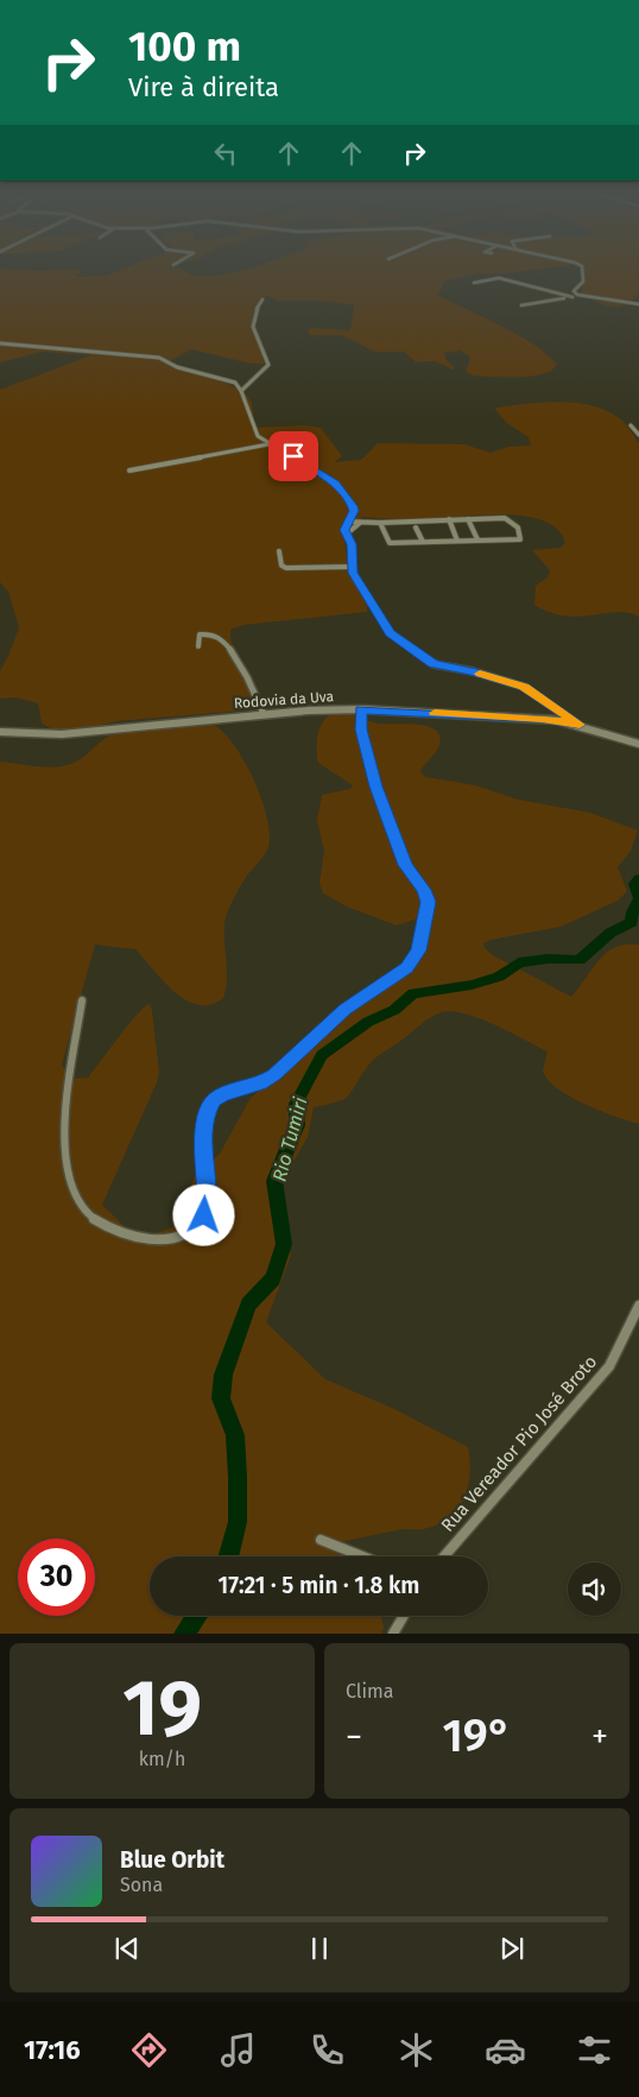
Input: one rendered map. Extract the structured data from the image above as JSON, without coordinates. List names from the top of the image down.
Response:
{
  "streets": {
    "street": ["Rodovia da Uva", "Rua Vereador Pio José Broto"]
  },
  "water": ["Rio Tumiri"],
  "page": {
    "turn": ["100 m", "Vire à direita"],
    "limit": "30",
    "trip": "17:21 · 5 min · 1.8 km",
    "tile": [
      ["19", "km/h"],
      "Clima"
    ],
    "heat": ["−", "19°", "+"],
    "song": ["Blue Orbit", "Sona"],
    "tabs": "17:16"
  }
}
